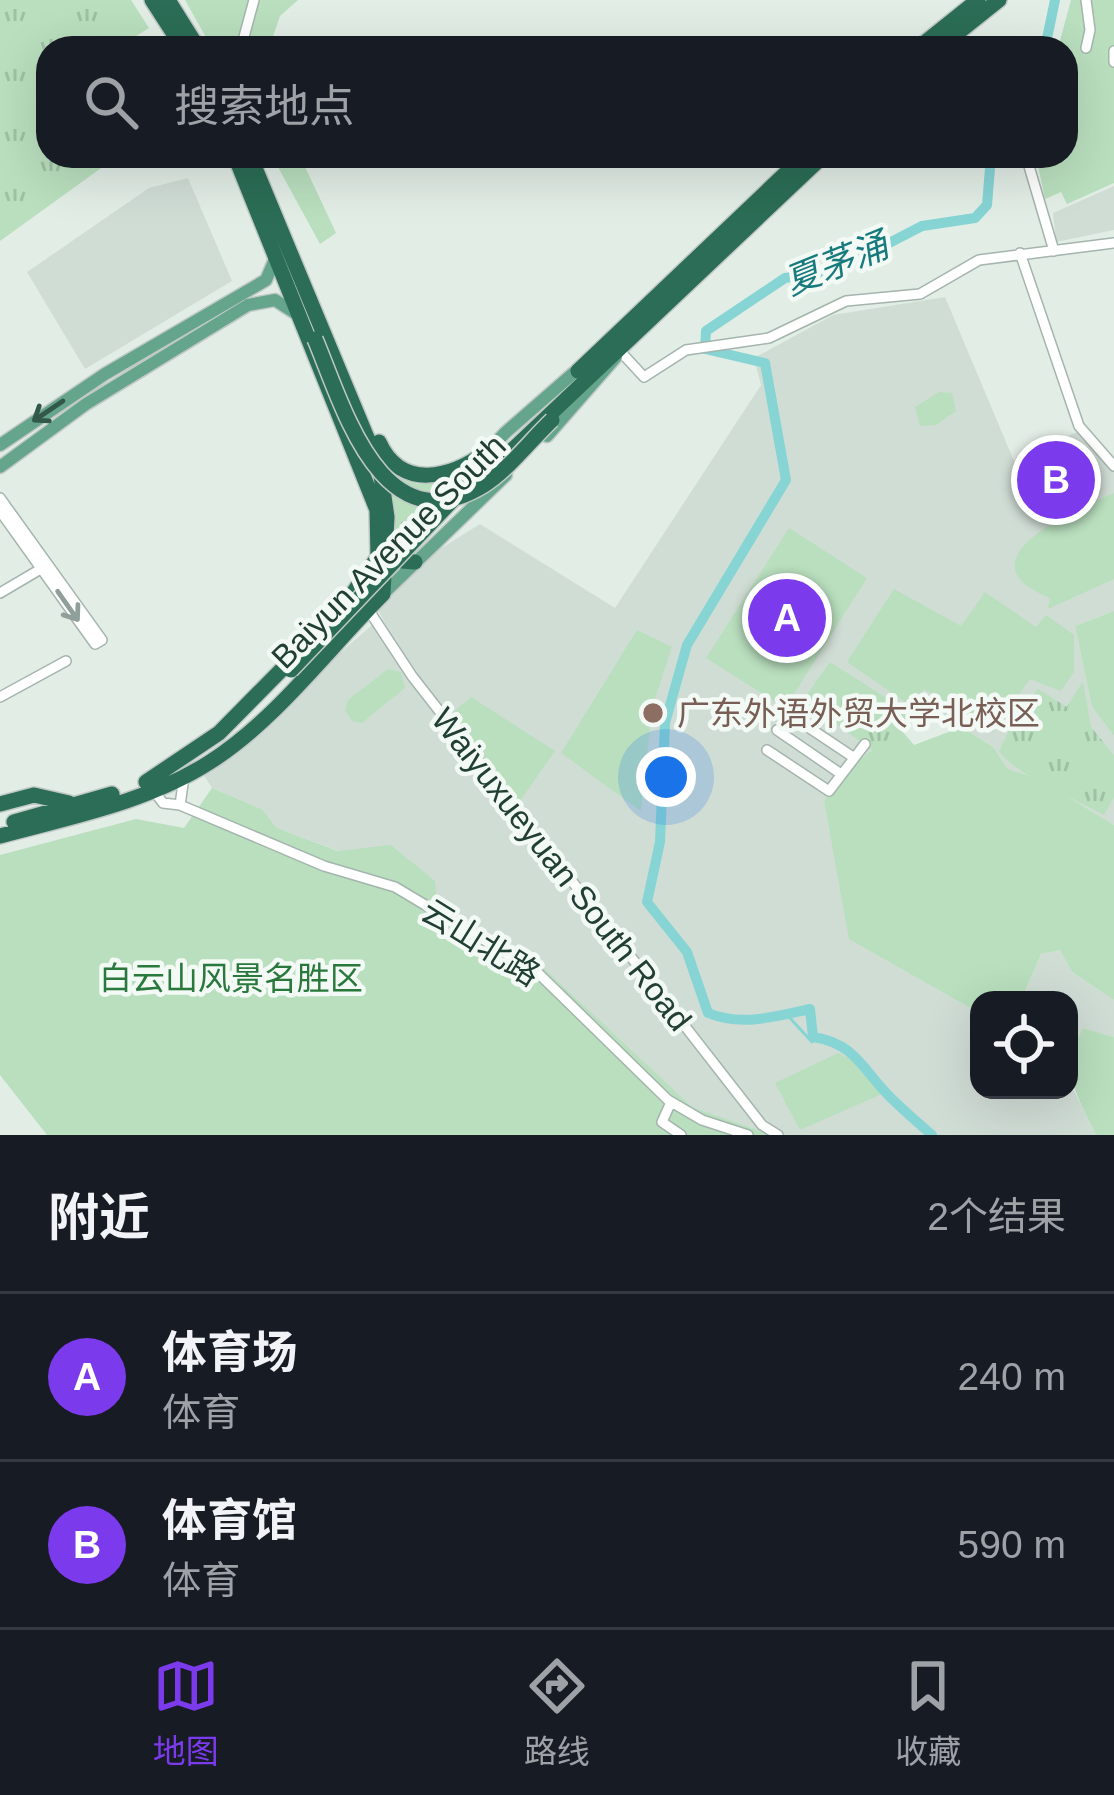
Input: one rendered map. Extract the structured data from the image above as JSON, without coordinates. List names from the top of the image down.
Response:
{
  "streets": {
    "highway": ["Baiyun Avenue South"],
    "street": ["Waiyuxueyuan South Road", "云山北路"]
  },
  "crossings": [
    ["Baiyun Avenue South", "Waiyuxueyuan South Road"],
    ["Baiyun Avenue South", "云山北路"]
  ],
  "water": ["夏茅涌"],
  "parks": ["白云山风景名胜区"],
  "places": ["广东外语外贸大学北校区"],
  "page": {
    "search": "搜索地点",
    "pins": ["B", "A"],
    "heading": ["附近", "2个结果"],
    "list": [
      {
        "mark": "A",
        "name": "体育场",
        "note": "体育",
        "value": "240 m"
      },
      {
        "mark": "B",
        "name": "体育馆",
        "note": "体育",
        "value": "590 m"
      }
    ],
    "nav": ["地图", "路线", "收藏"]
  }
}
